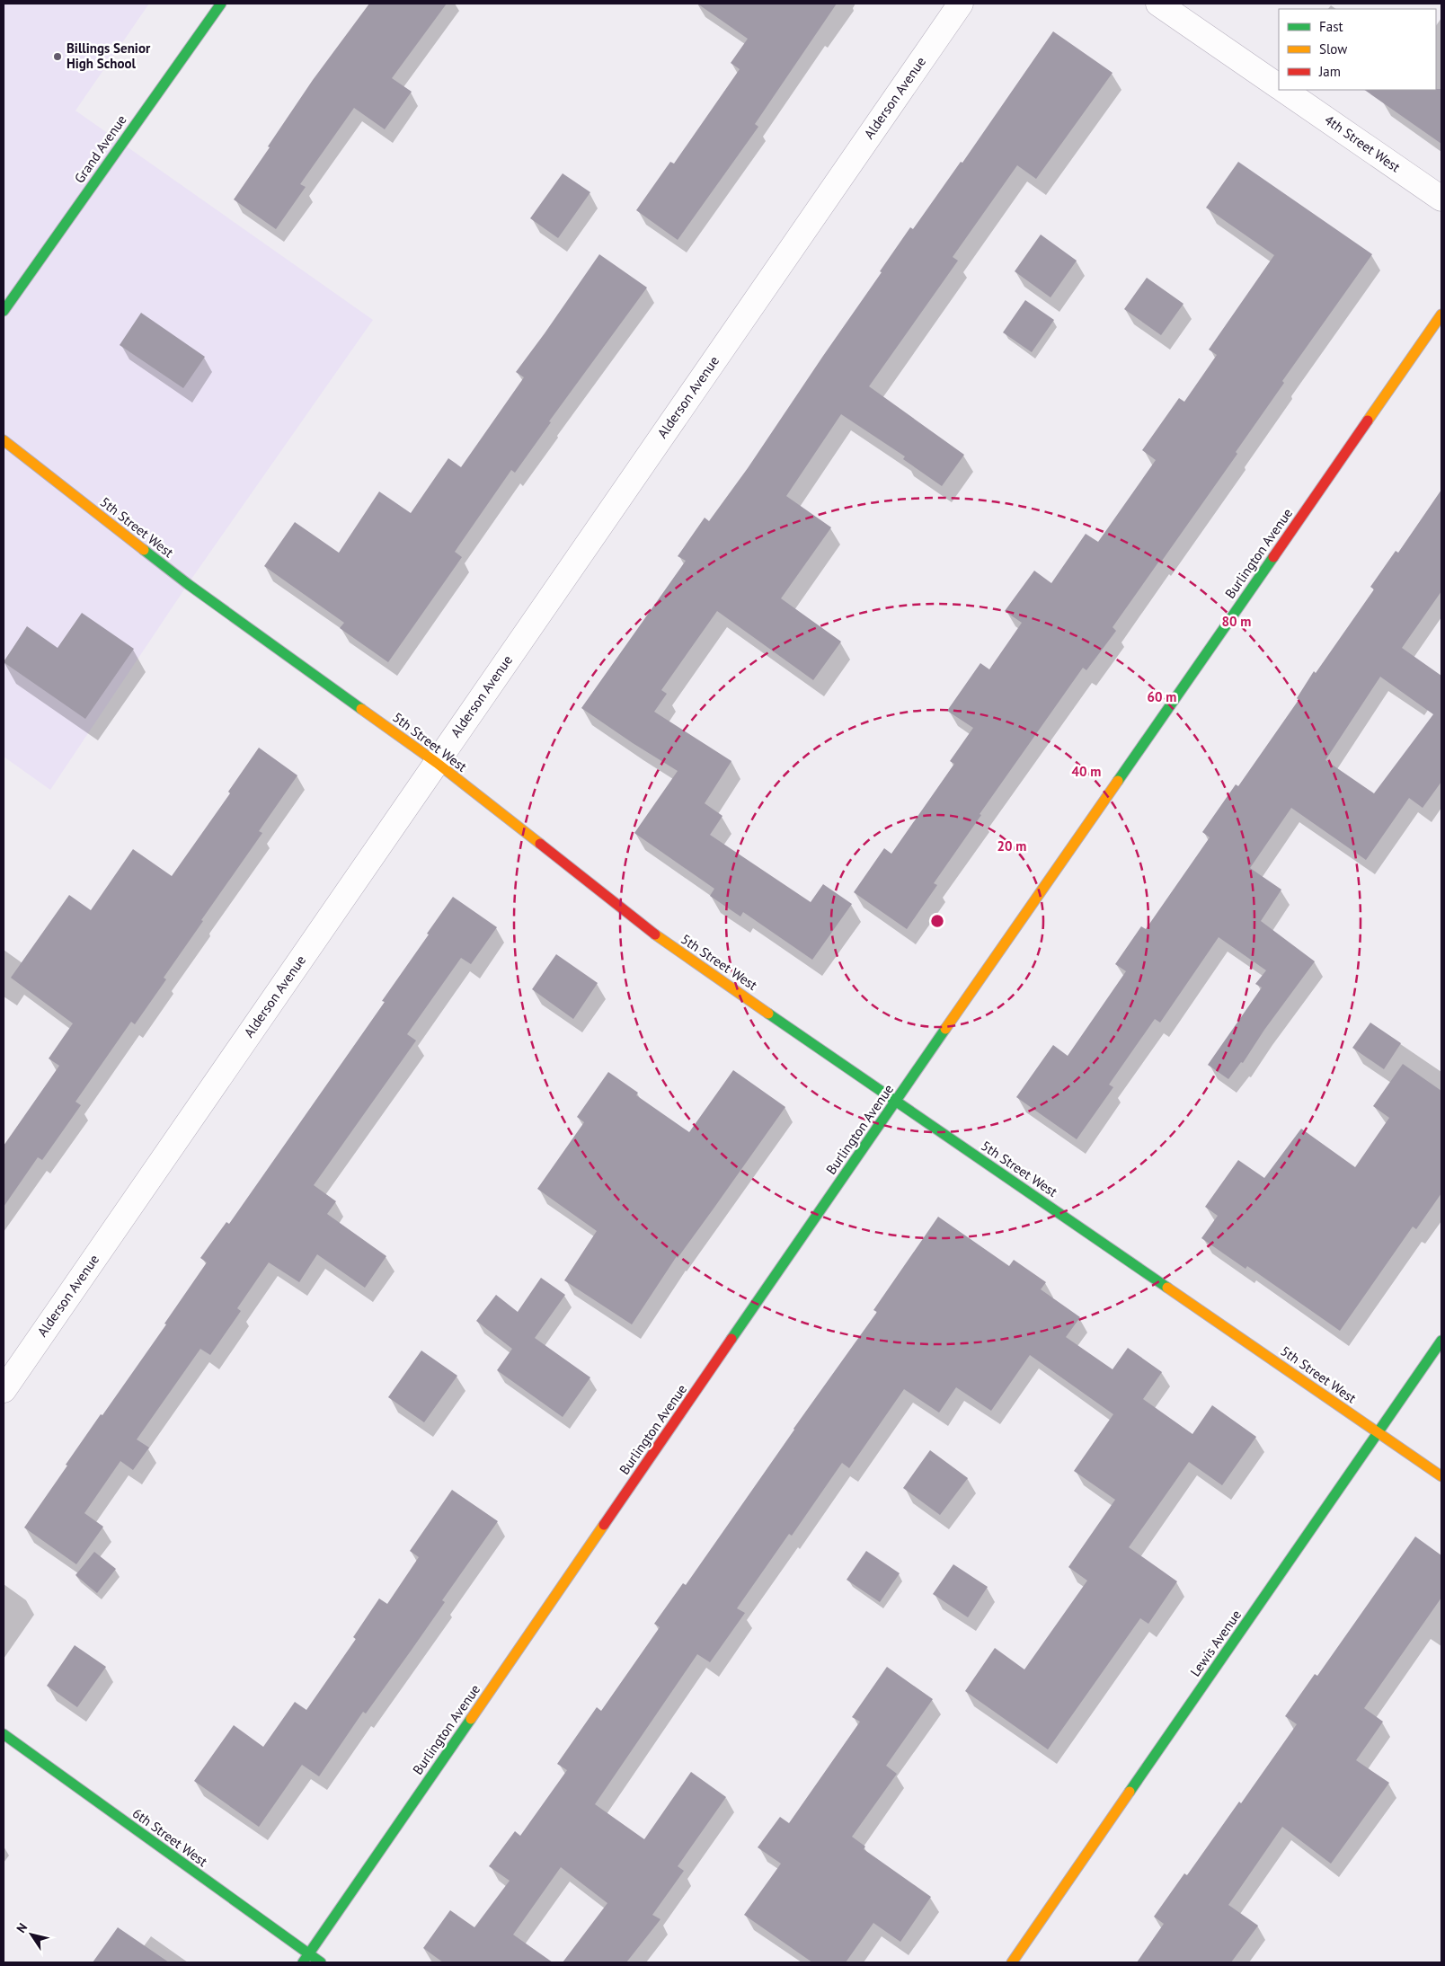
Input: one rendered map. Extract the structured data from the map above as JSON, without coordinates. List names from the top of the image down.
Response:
{
  "streets": {
    "street": [
      "Alderson Avenue",
      "4th Street West",
      "Grand Avenue",
      "5th Street West",
      "Burlington Avenue",
      "Lewis Avenue",
      "6th Street West"
    ]
  },
  "crossings": [
    ["Alderson Avenue", "5th Street West"],
    ["5th Street West", "Burlington Avenue"],
    ["5th Street West", "Lewis Avenue"],
    ["Burlington Avenue", "6th Street West"]
  ],
  "places": ["Billings Senior High School"],
  "legend": ["Fast", "Slow", "Jam"],
  "north": "top left",
  "rings": [
    "80 m",
    "60 m",
    "40 m",
    "20 m"
  ]
}
